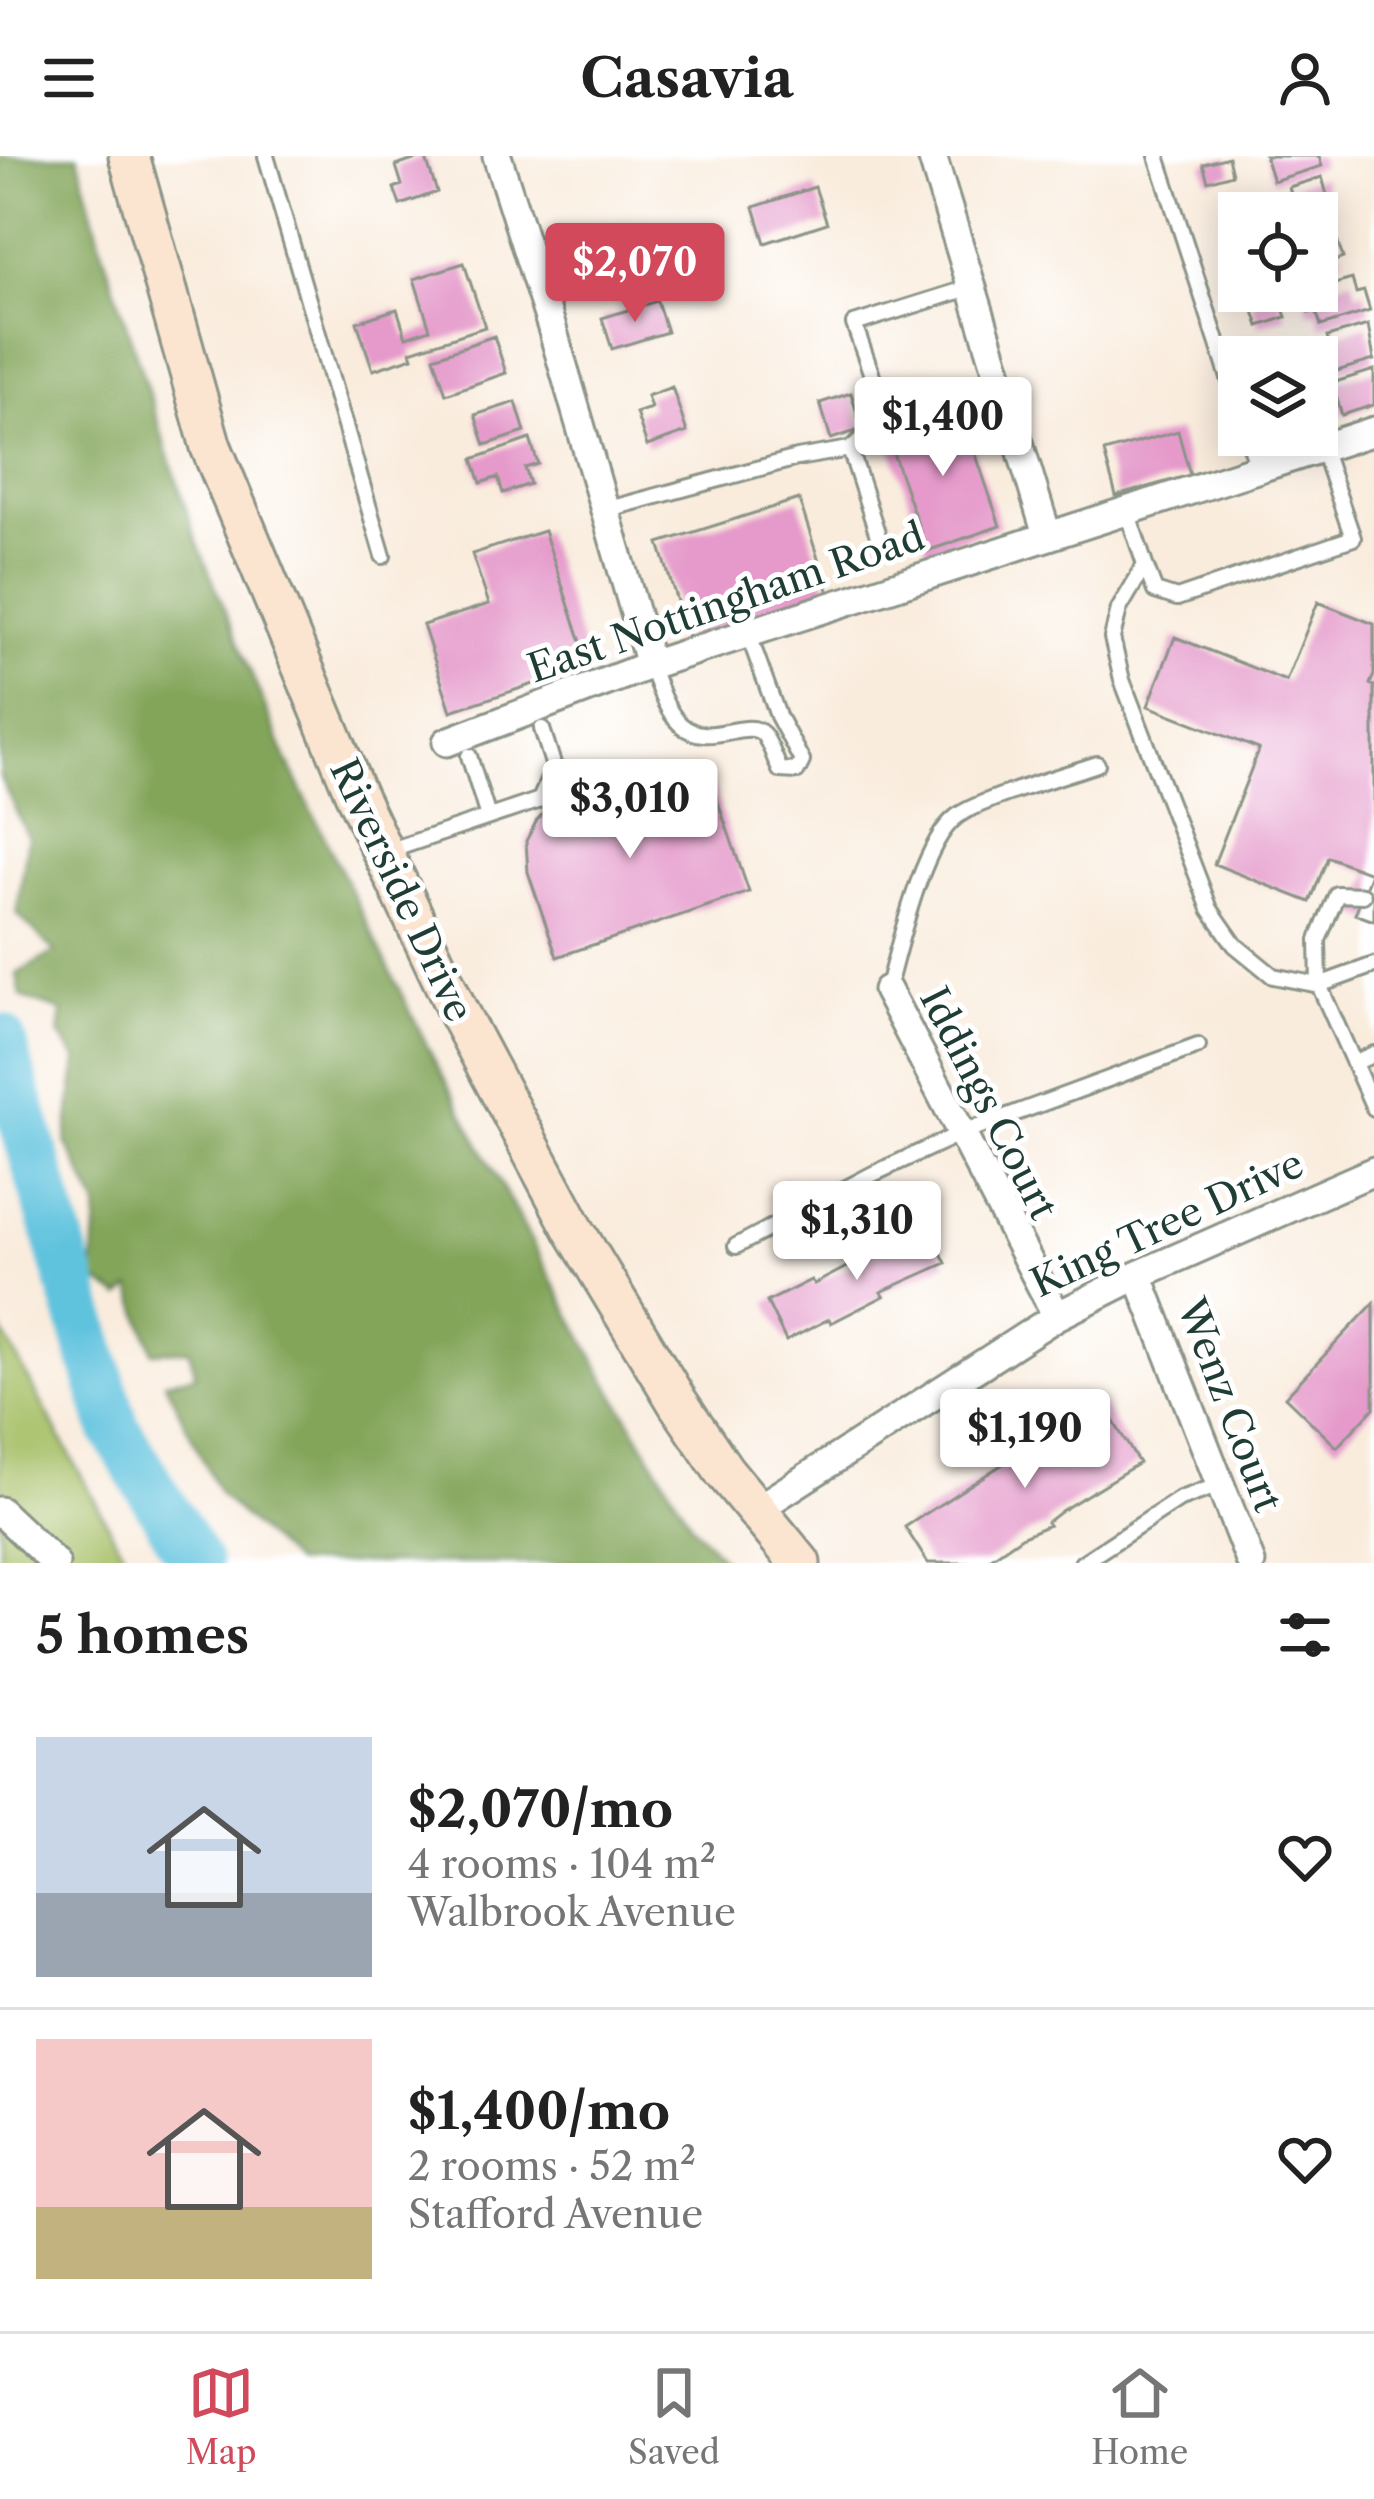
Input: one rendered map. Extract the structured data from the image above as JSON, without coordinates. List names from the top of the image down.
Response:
{
  "streets": {
    "main road": ["Riverside Drive"],
    "street": [
      "East Nottingham Road",
      "Iddings Court",
      "King Tree Drive",
      "Wenz Court"
    ]
  },
  "crossings": [
    ["Riverside Drive", "King Tree Drive"],
    ["Iddings Court", "King Tree Drive"],
    ["King Tree Drive", "Wenz Court"]
  ],
  "page": {
    "header": "Casavia",
    "price": [
      "$2,070",
      "$1,400",
      "$3,010",
      "$1,310",
      "$1,190"
    ],
    "heading": "5 homes",
    "list": [
      {
        "name": "$2,070/mo",
        "note": "4 rooms · 104 m² · Walbrook Avenue"
      },
      {
        "name": "$1,400/mo",
        "note": "2 rooms · 52 m² · Stafford Avenue"
      }
    ],
    "tabs": ["Map", "Saved", "Home"]
  }
}
